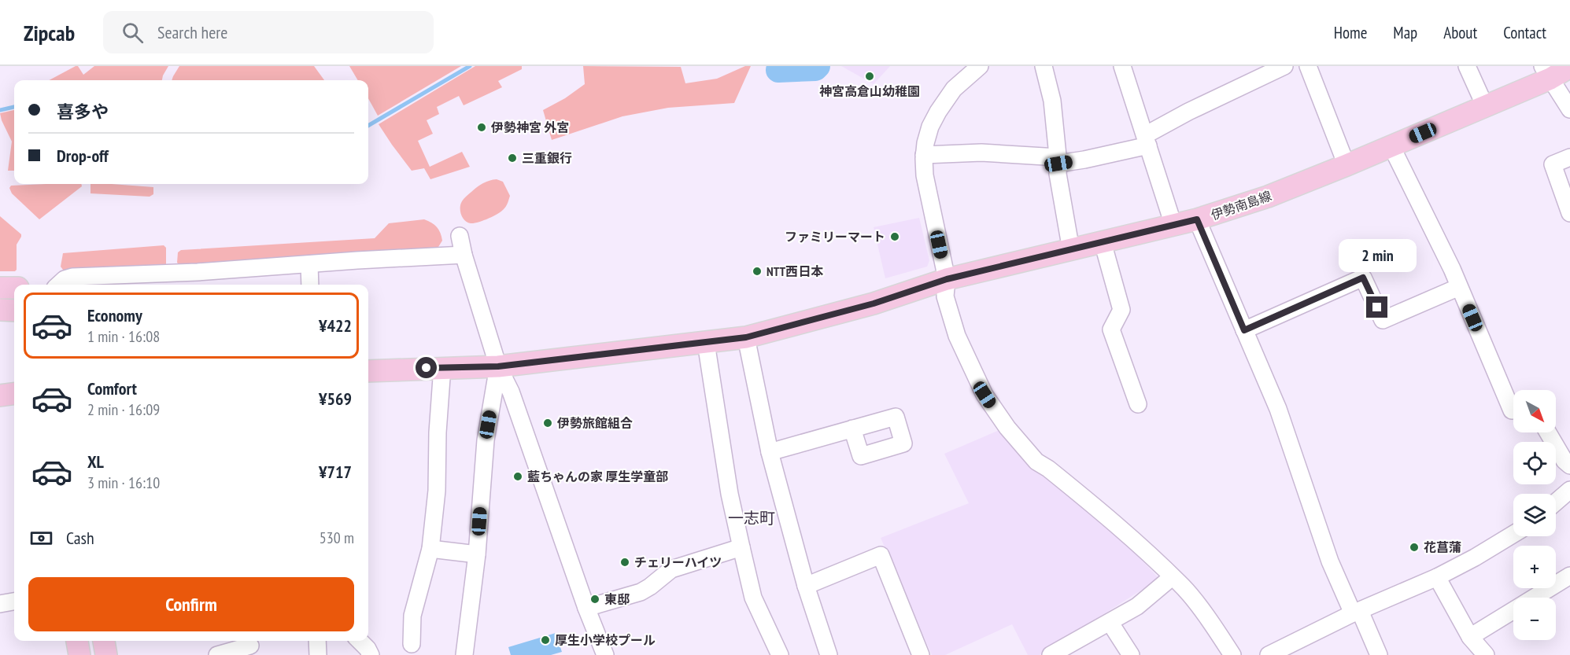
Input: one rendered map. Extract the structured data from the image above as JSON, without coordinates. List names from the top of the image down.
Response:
{
  "streets": {
    "main road": ["伊勢南島線"]
  },
  "districts": ["一志町"],
  "places": [
    "神宮高倉山幼稚園",
    "伊勢神宮 外宮",
    "三重銀行",
    "ファミリーマート",
    "NTT西日本",
    "伊勢旅館組合",
    "藍ちゃんの家 厚生学童部",
    "花菖蒲",
    "チェリーハイツ",
    "東邸",
    "厚生小学校プール"
  ],
  "north": "bottom right",
  "page": {
    "header": "Zipcab",
    "search": "Search here",
    "nav": [
      "Home",
      "Map",
      "About",
      "Contact"
    ],
    "banner": ["喜多や", "Drop-off"],
    "bubble": "2 min",
    "list": [
      {
        "name": "Economy",
        "note": "1 min · 16:08",
        "value": "¥422"
      },
      {
        "name": "Comfort",
        "note": "2 min · 16:09",
        "value": "¥569"
      },
      {
        "name": "XL",
        "note": "3 min · 16:10",
        "value": "¥717"
      }
    ],
    "map_buttons": ["+", "−"],
    "pay": ["Cash", "530 m"],
    "buttons": "Confirm"
  }
}
